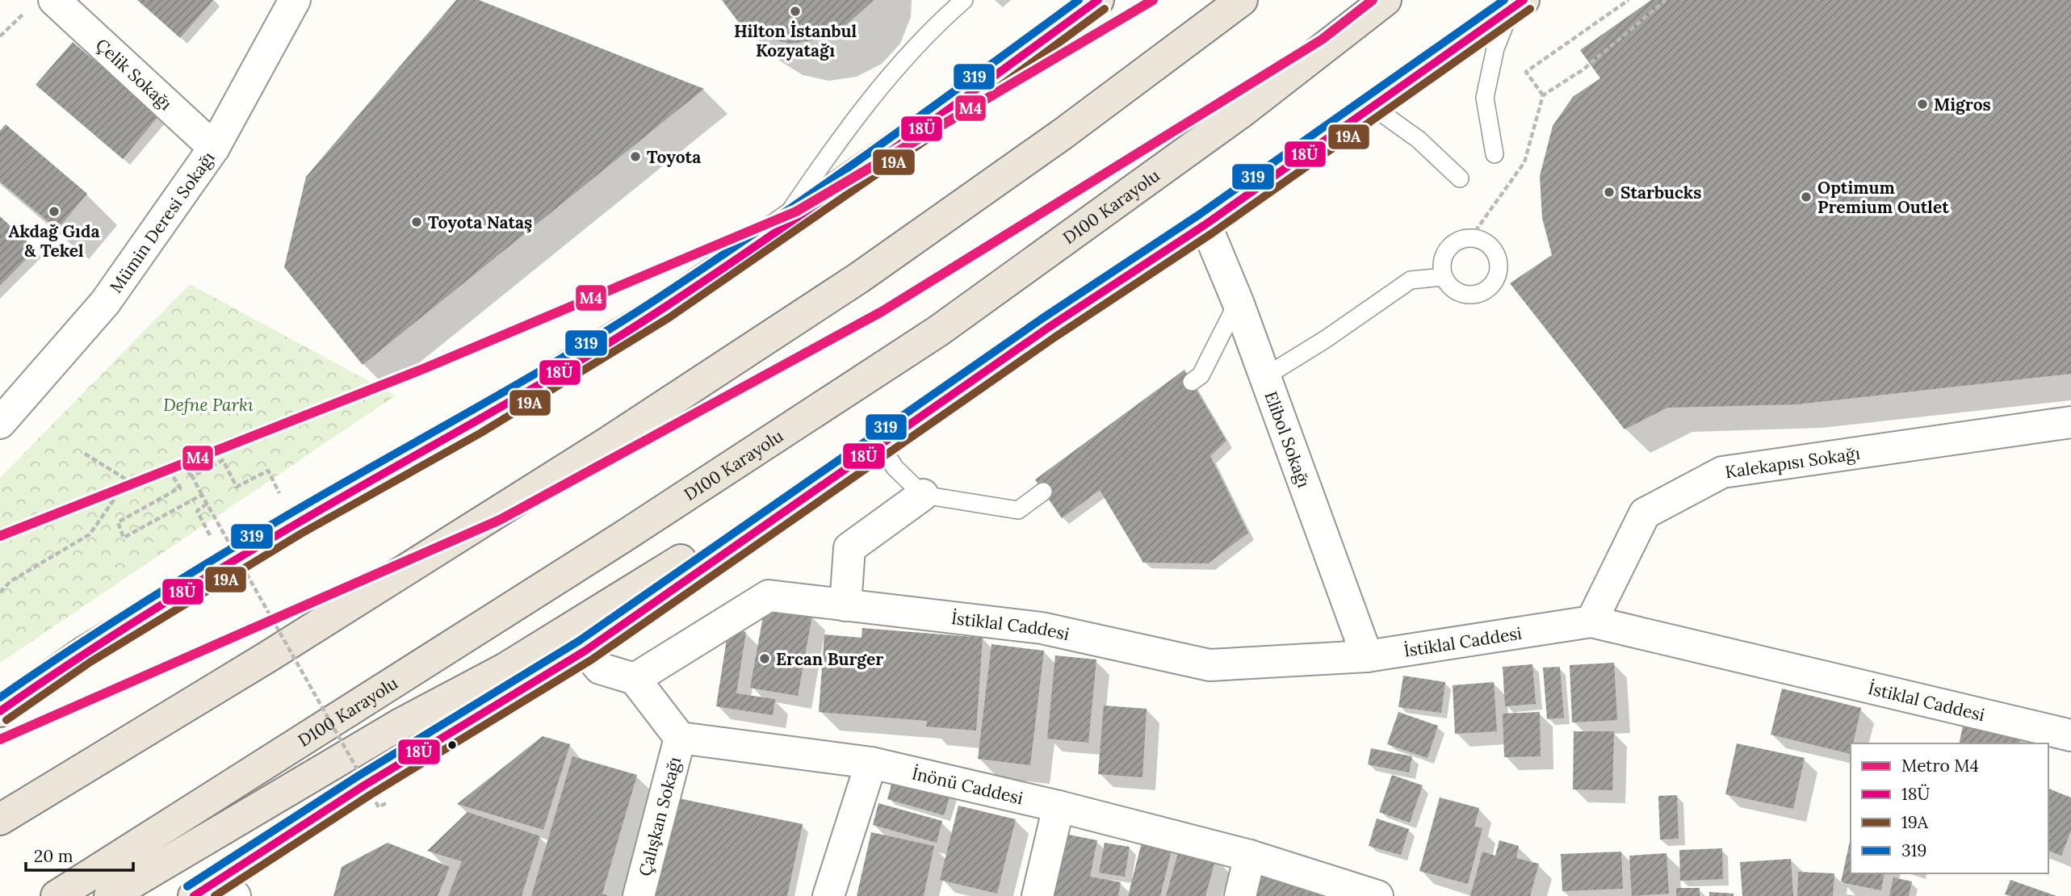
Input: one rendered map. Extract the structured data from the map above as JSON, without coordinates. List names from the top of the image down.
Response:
{
  "streets": {
    "highway": ["D100 Karayolu"],
    "street": [
      "Çelik Sokağı",
      "Mümin Deresi Sokağı",
      "Elibol Sokağı",
      "Kalekapısı Sokağı",
      "İstiklal Caddesi",
      "İnönü Caddesi",
      "Çalışkan Sokağı"
    ]
  },
  "crossings": [
    ["Çelik Sokağı", "Mümin Deresi Sokağı"],
    ["Elibol Sokağı", "İstiklal Caddesi"],
    ["Kalekapısı Sokağı", "İstiklal Caddesi"],
    ["İnönü Caddesi", "Çalışkan Sokağı"]
  ],
  "parks": ["Defne Parkı"],
  "places": [
    "Hilton İstanbul Kozyatağı",
    "Migros",
    "Toyota",
    "Starbucks",
    "Optimum Premium Outlet",
    "Akdağ Gıda & Tekel",
    "Toyota Nataş",
    "Ercan Burger"
  ],
  "lines": [
    "metro line M4",
    "transit line 18Ü",
    "transit line 319",
    "transit line 19A"
  ],
  "legend": [
    "Metro M4",
    "18Ü",
    "19A",
    "319"
  ],
  "scale_bar": "20 m"
}
